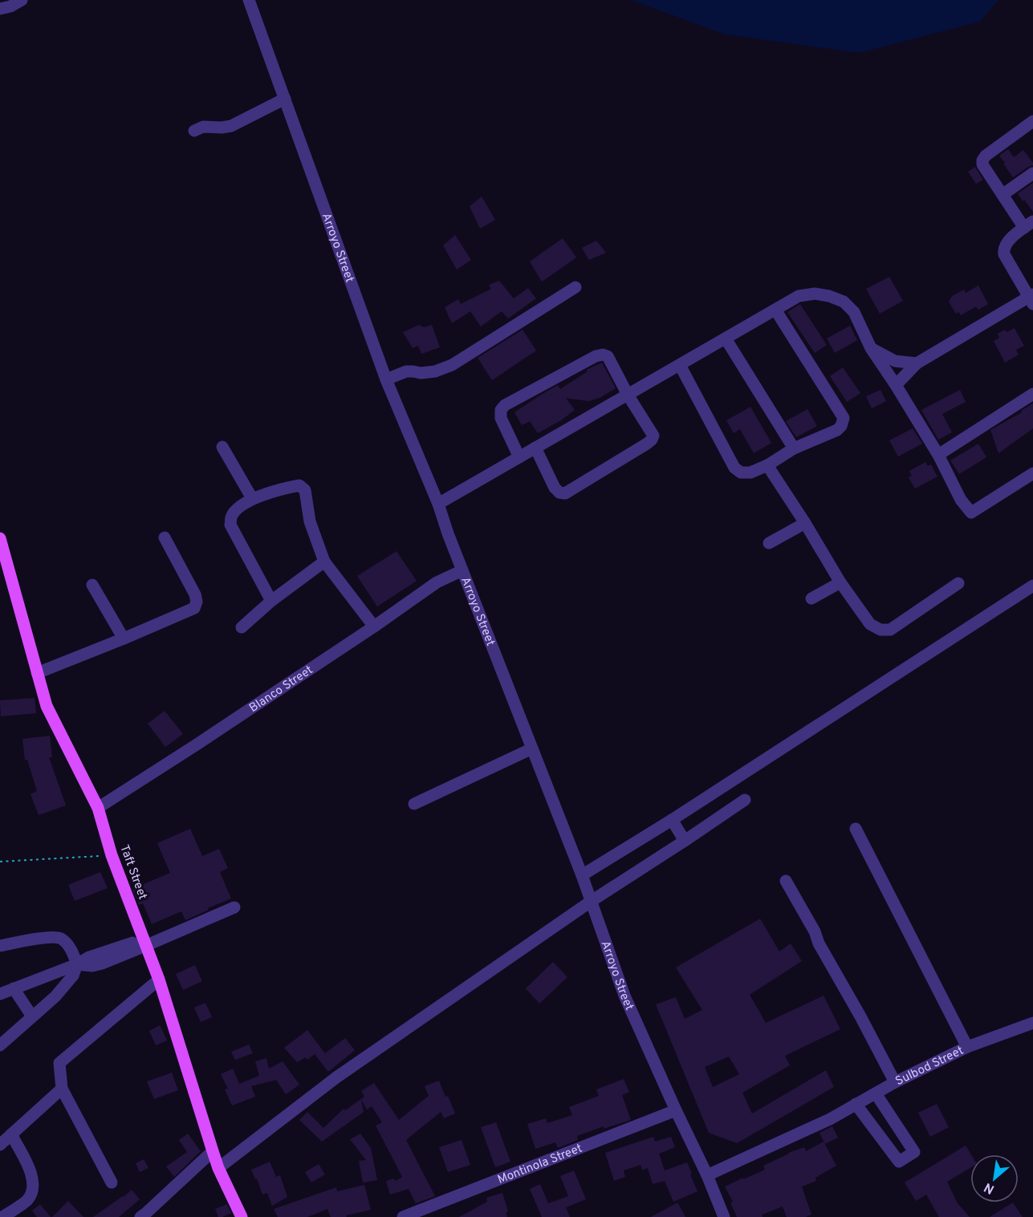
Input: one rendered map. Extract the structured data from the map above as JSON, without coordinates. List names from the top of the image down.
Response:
{
  "streets": {
    "main road": ["Taft Street"],
    "street": [
      "Arroyo Street",
      "Blanco Street",
      "Sulbod Street",
      "Montinola Street"
    ]
  },
  "crossings": [
    ["Arroyo Street", "Blanco Street"],
    ["Arroyo Street", "Sulbod Street"],
    ["Arroyo Street", "Montinola Street"],
    ["Blanco Street", "Taft Street"]
  ],
  "north": "bottom left"
}
